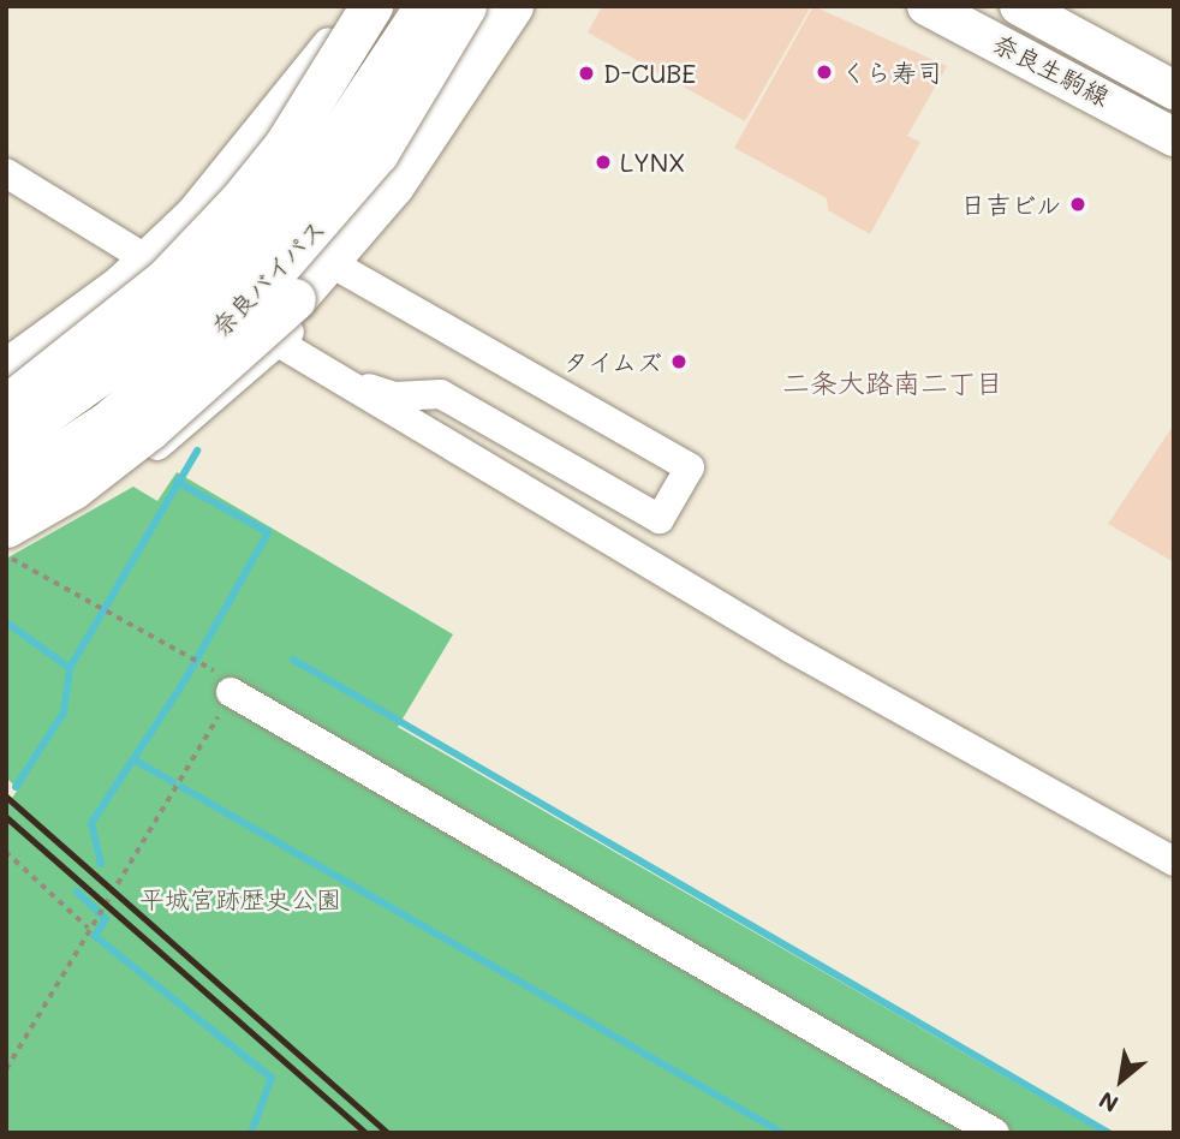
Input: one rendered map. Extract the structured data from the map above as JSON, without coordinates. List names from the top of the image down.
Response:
{
  "streets": {
    "highway": ["奈良バイパス"],
    "main road": ["奈良生駒線"]
  },
  "districts": ["二条大路南二丁目"],
  "parks": ["平城宮跡歴史公園"],
  "places": [
    "くら寿司",
    "D-CUBE",
    "LYNX",
    "日吉ビル",
    "タイムズ"
  ],
  "north": "bottom left"
}
